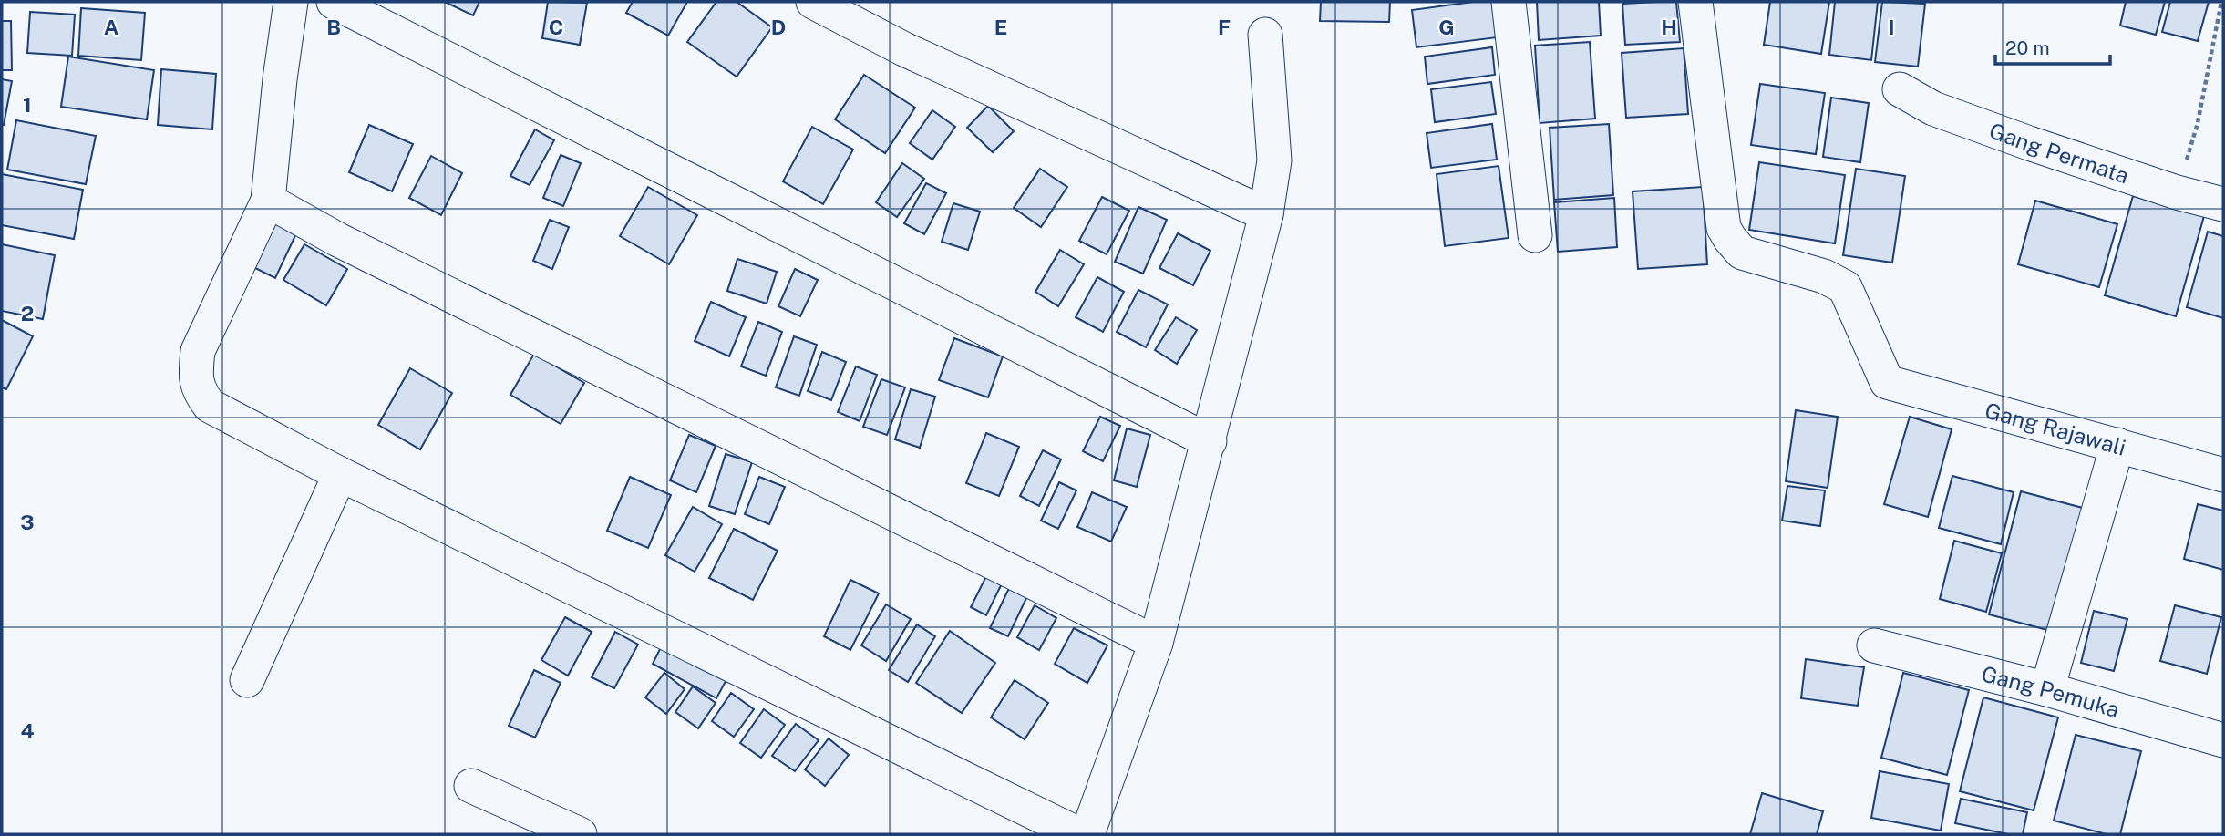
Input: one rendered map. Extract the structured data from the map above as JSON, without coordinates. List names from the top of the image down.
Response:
{
  "streets": {
    "street": ["Gang Permata", "Gang Rajawali", "Gang Pemuka"]
  },
  "scale_bar": "20 m",
  "grid": {
    "columns": [
      "A",
      "B",
      "C",
      "D",
      "E",
      "F",
      "G",
      "H",
      "I"
    ],
    "rows": [
      "1",
      "2",
      "3",
      "4"
    ]
  }
}
